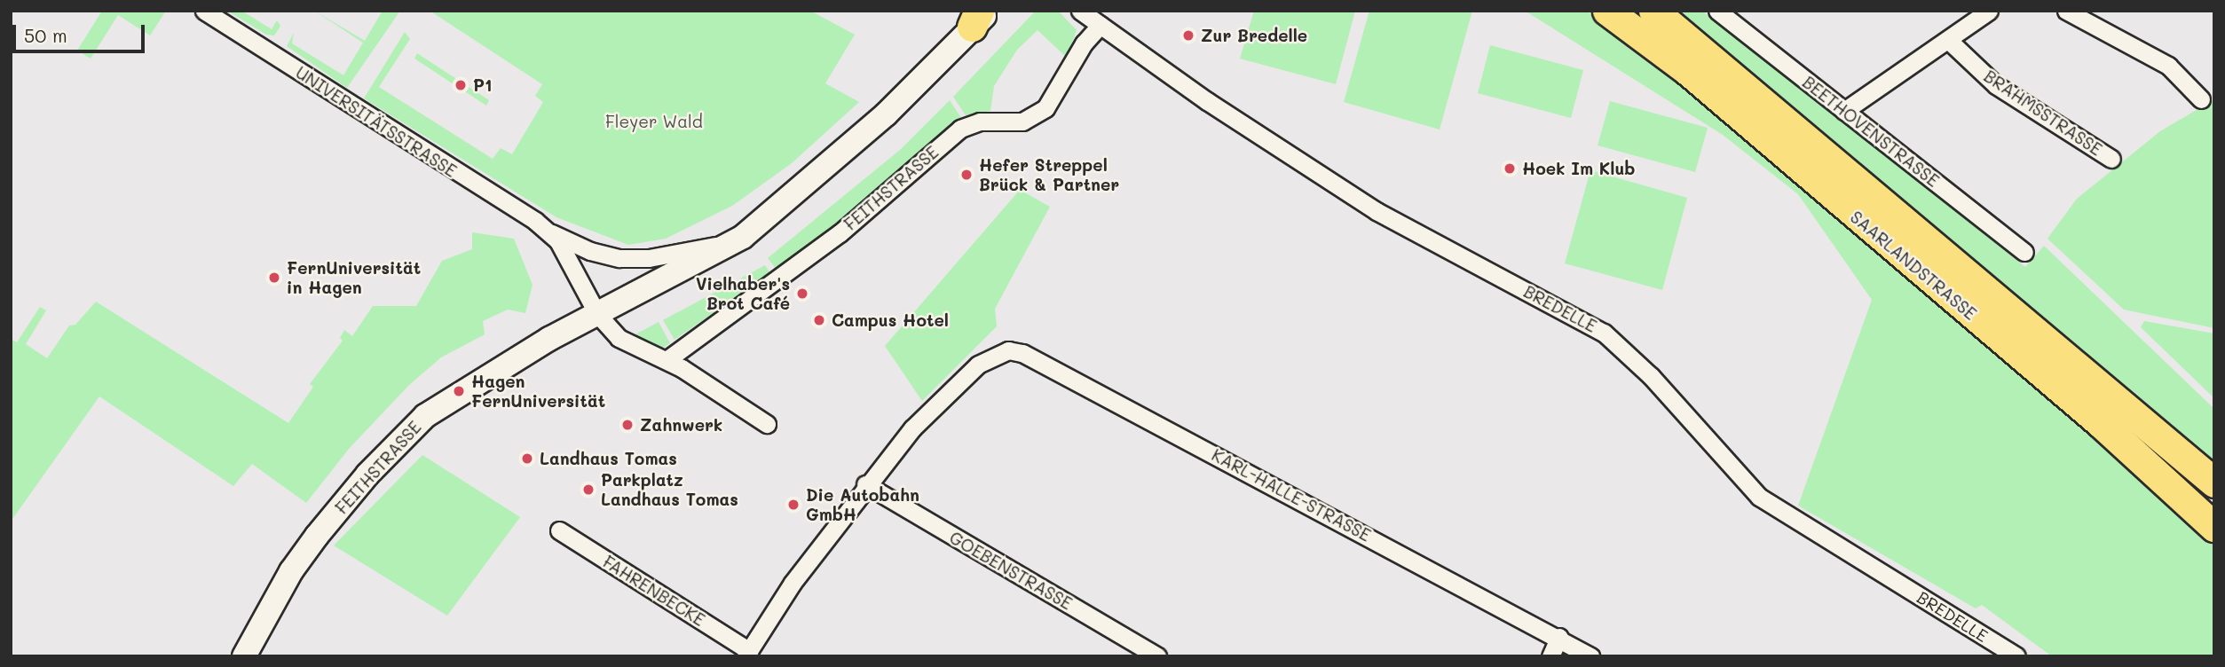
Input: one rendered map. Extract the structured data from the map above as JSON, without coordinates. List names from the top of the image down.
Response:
{
  "streets": {
    "highway": ["SAARLANDSTRASSE"],
    "main road": ["FEITHSTRASSE"],
    "street": [
      "BRAHMSSTRASSE",
      "UNIVERSITÄTSSTRASSE",
      "BEETHOVENSTRASSE",
      "BREDELLE",
      "KARL-HALLE-STRASSE",
      "GOEBENSTRASSE",
      "FAHRENBECKE"
    ]
  },
  "crossings": [
    ["UNIVERSITÄTSSTRASSE", "FEITHSTRASSE"],
    ["FEITHSTRASSE", "BREDELLE"],
    ["KARL-HALLE-STRASSE", "GOEBENSTRASSE"]
  ],
  "parks": ["Fleyer Wald"],
  "places": [
    "Zur Bredelle",
    "P1",
    "Hoek Im Klub",
    "Hefer Streppel Brück & Partner",
    "FernUniversität in Hagen",
    "Vielhaber's Brot Café",
    "Campus Hotel",
    "Hagen FernUniversität",
    "Zahnwerk",
    "Landhaus Tomas",
    "Parkplatz Landhaus Tomas",
    "Die Autobahn GmbH"
  ],
  "scale_bar": "50 m"
}
